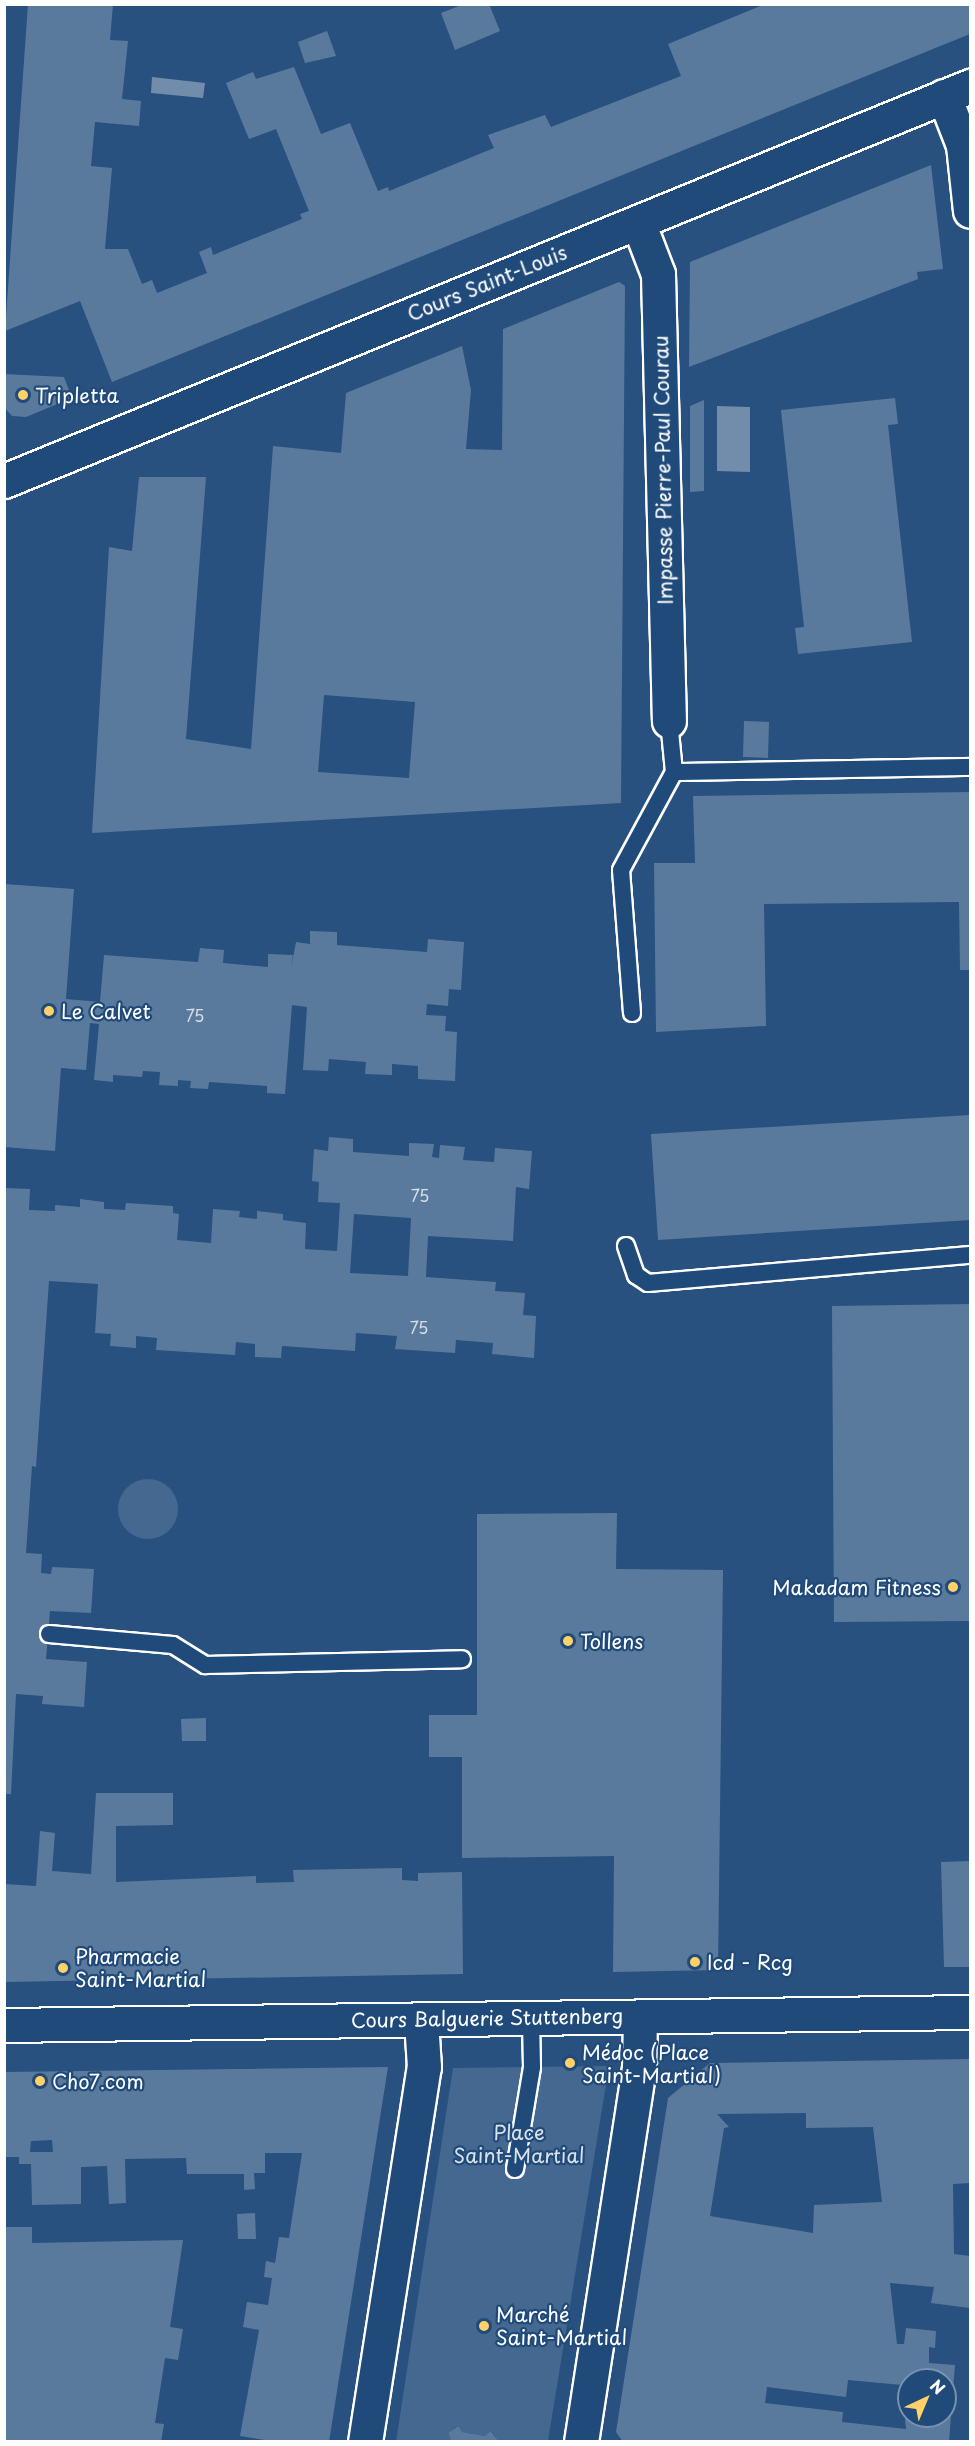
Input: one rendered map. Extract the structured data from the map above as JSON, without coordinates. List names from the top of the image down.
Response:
{
  "streets": {
    "main road": ["Cours Saint-Louis", "Impasse Pierre-Paul Courau", "Cours Balguerie Stuttenberg"]
  },
  "crossings": [
    ["Cours Saint-Louis", "Impasse Pierre-Paul Courau"]
  ],
  "parks": ["Place Saint-Martial"],
  "places": [
    "Tripletta",
    "Le Calvet",
    "Makadam Fitness",
    "Tollens",
    "Icd - Rcg",
    "Pharmacie Saint-Martial",
    "Médoc (Place Saint-Martial)",
    "Cho7.com",
    "Marché Saint-Martial"
  ],
  "house_numbers": ["75", "75", "75"],
  "north": "top right"
}
